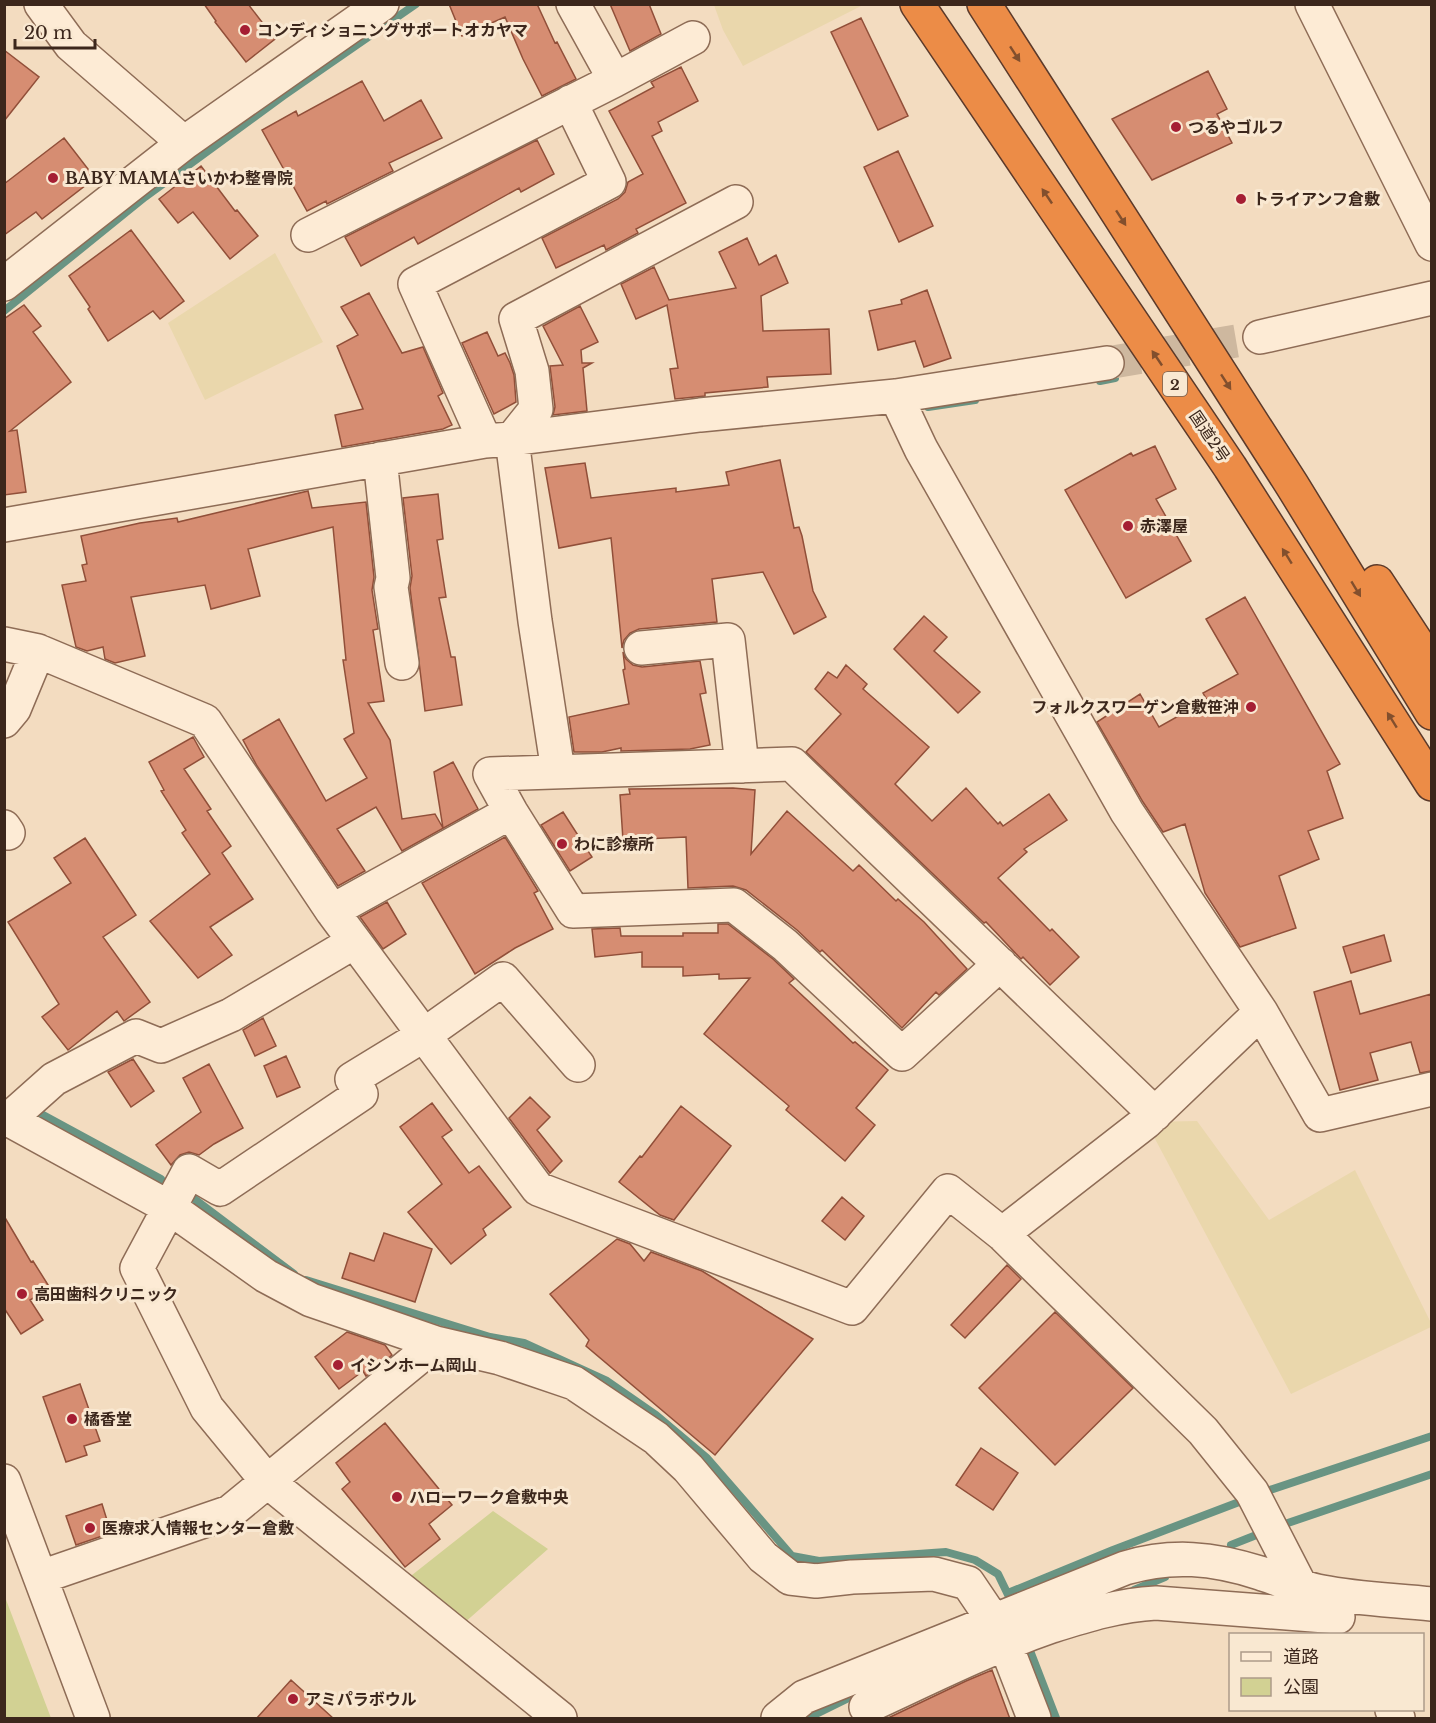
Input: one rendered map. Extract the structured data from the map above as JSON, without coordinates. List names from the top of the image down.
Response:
{
  "streets": {
    "highway": ["2", "国道2号"]
  },
  "places": [
    "コンディショニングサポートオカヤマ",
    "つるやゴルフ",
    "BABY MAMAさいかわ整骨院",
    "トライアンフ倉敷",
    "赤澤屋",
    "フォルクスワーゲン倉敷笹沖",
    "わに診療所",
    "高田歯科クリニック",
    "イシンホーム岡山",
    "橘香堂",
    "ハローワーク倉敷中央",
    "医療求人情報センター倉敷",
    "アミパラボウル"
  ],
  "legend": ["道路", "公園"],
  "scale_bar": "20 m"
}
